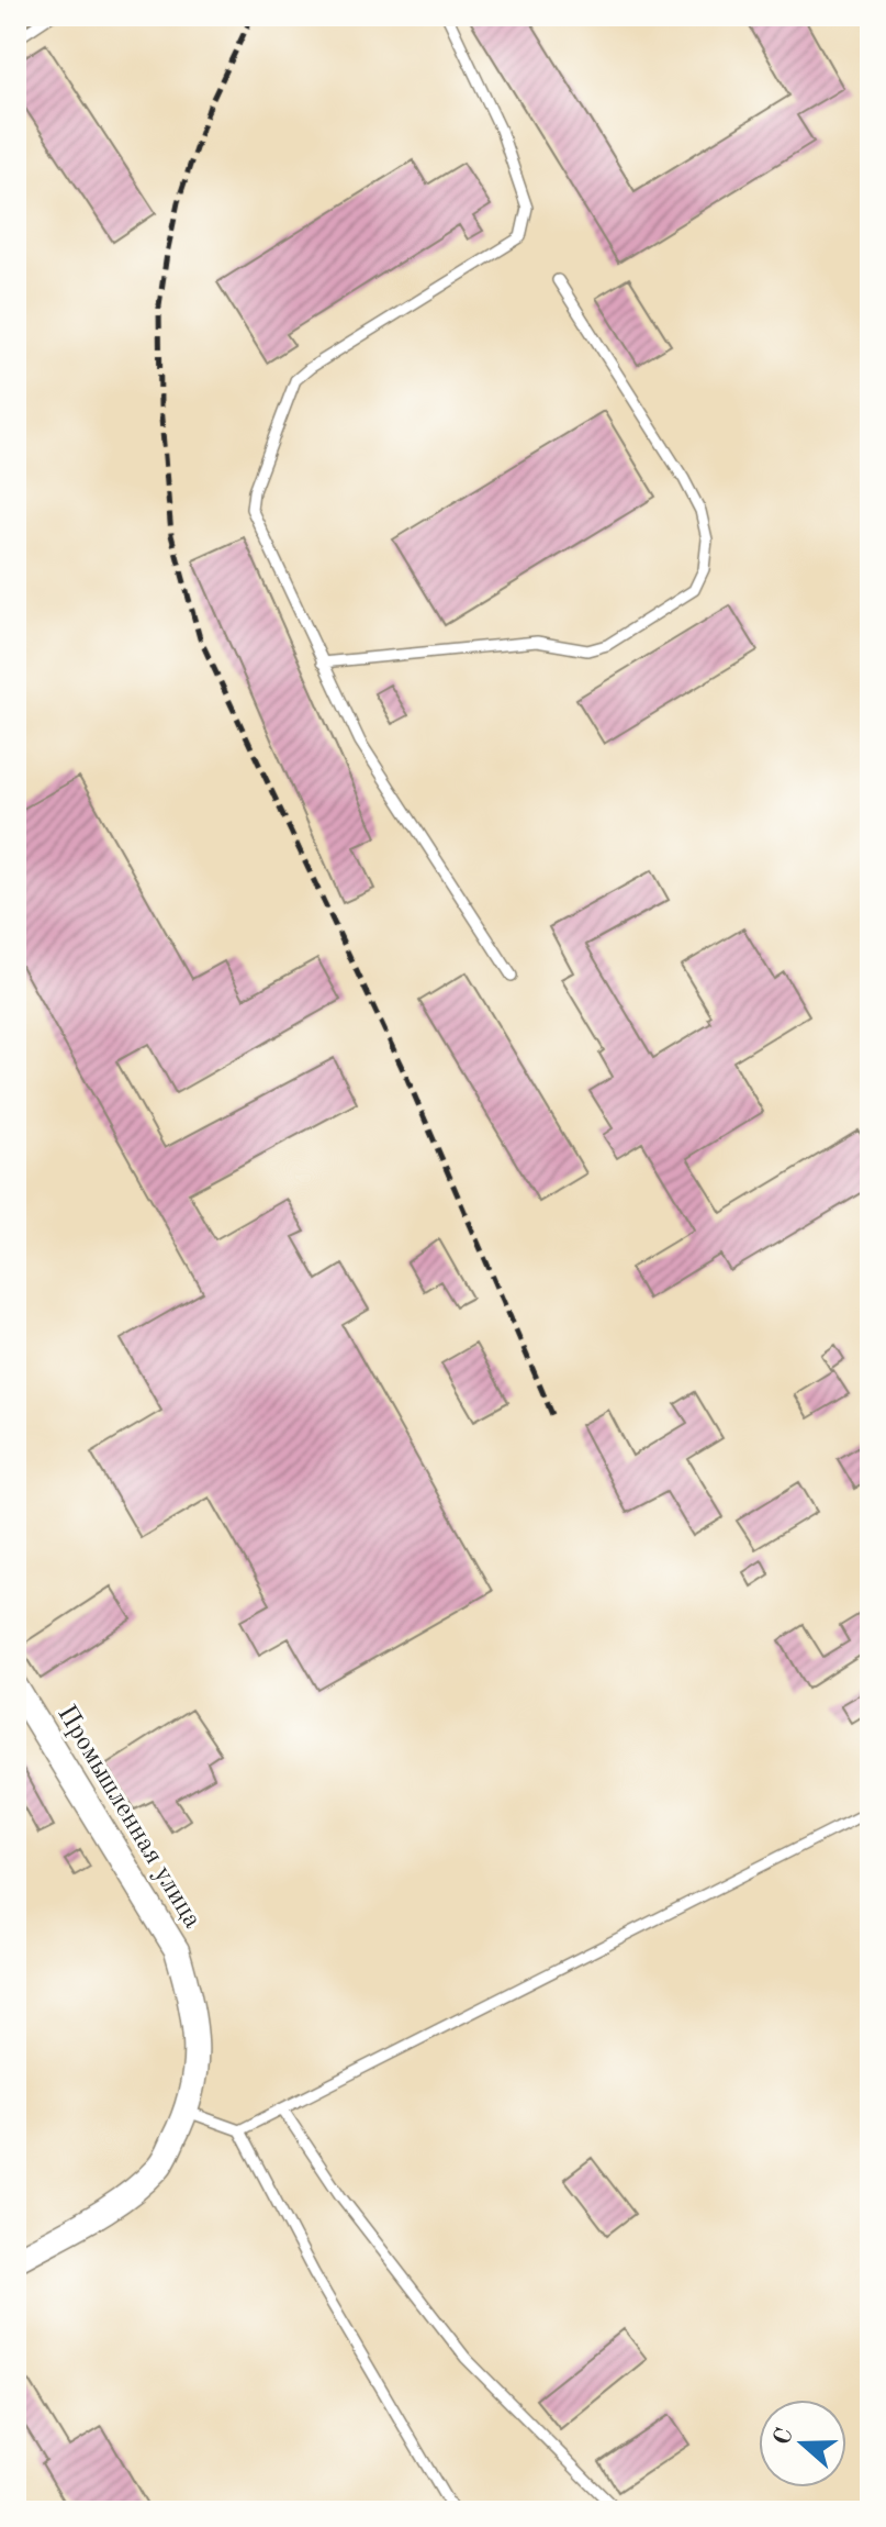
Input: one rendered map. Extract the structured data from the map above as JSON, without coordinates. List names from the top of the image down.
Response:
{
  "streets": {
    "street": ["Промышленная улица"]
  },
  "north": "left"
}
